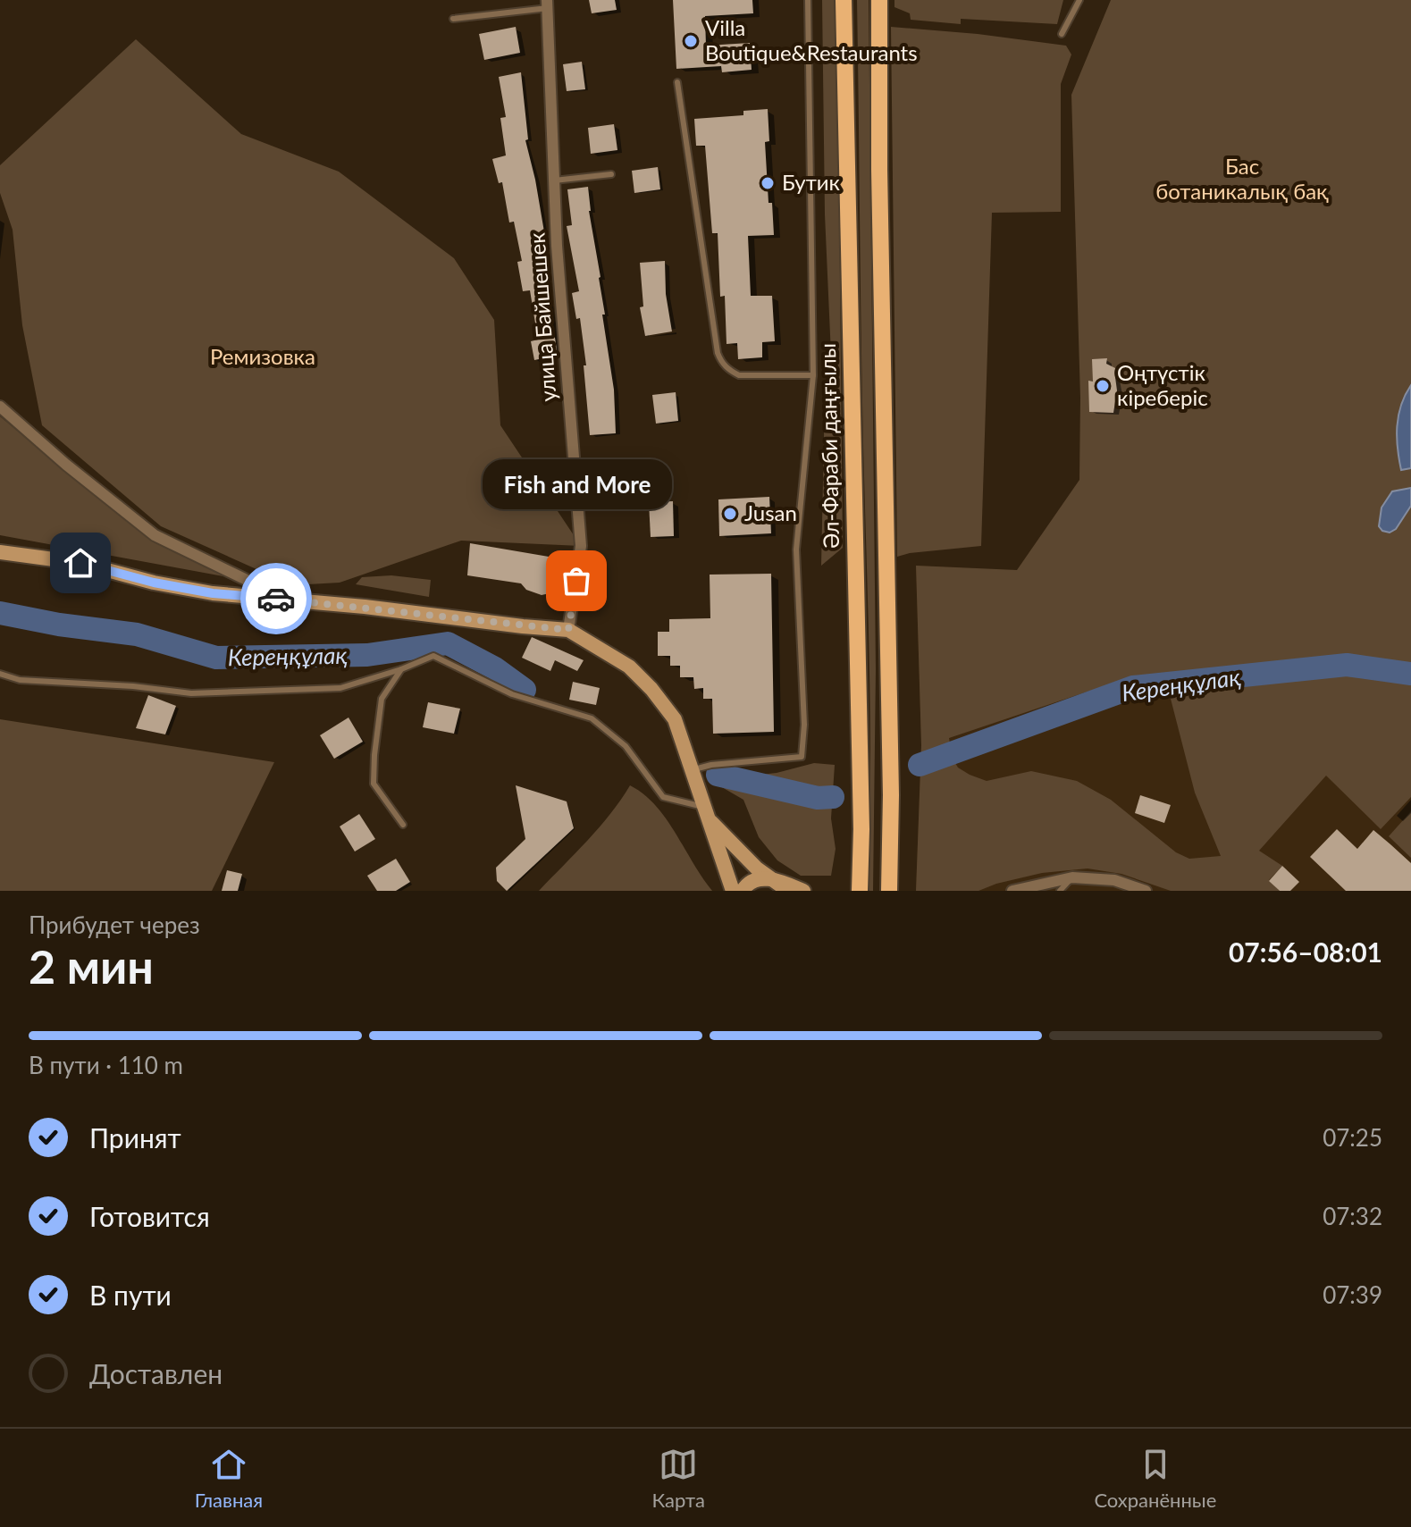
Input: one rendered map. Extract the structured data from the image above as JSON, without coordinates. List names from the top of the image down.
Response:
{
  "streets": {
    "main road": ["Әл-Фараби даңғылы"],
    "street": ["улица Байшешек"]
  },
  "water": ["Кереңқұлақ"],
  "parks": ["Бас ботаникалық бақ", "Ремизовка"],
  "places": [
    "Villa Boutique&Restaurants",
    "Бутик",
    "Оңтүстік кіреберіс",
    "Jusan",
    "Fish and More"
  ],
  "page": {
    "bubble": "Fish and More",
    "heading": ["2 мин", "Прибудет через", "07:56–08:01"],
    "bar": "В пути · 110 m",
    "list": [
      ["Принят", "07:25"],
      ["Готовится", "07:32"],
      ["В пути", "07:39"],
      "Доставлен"
    ],
    "tabs": ["Главная", "Карта", "Сохранённые"]
  }
}
